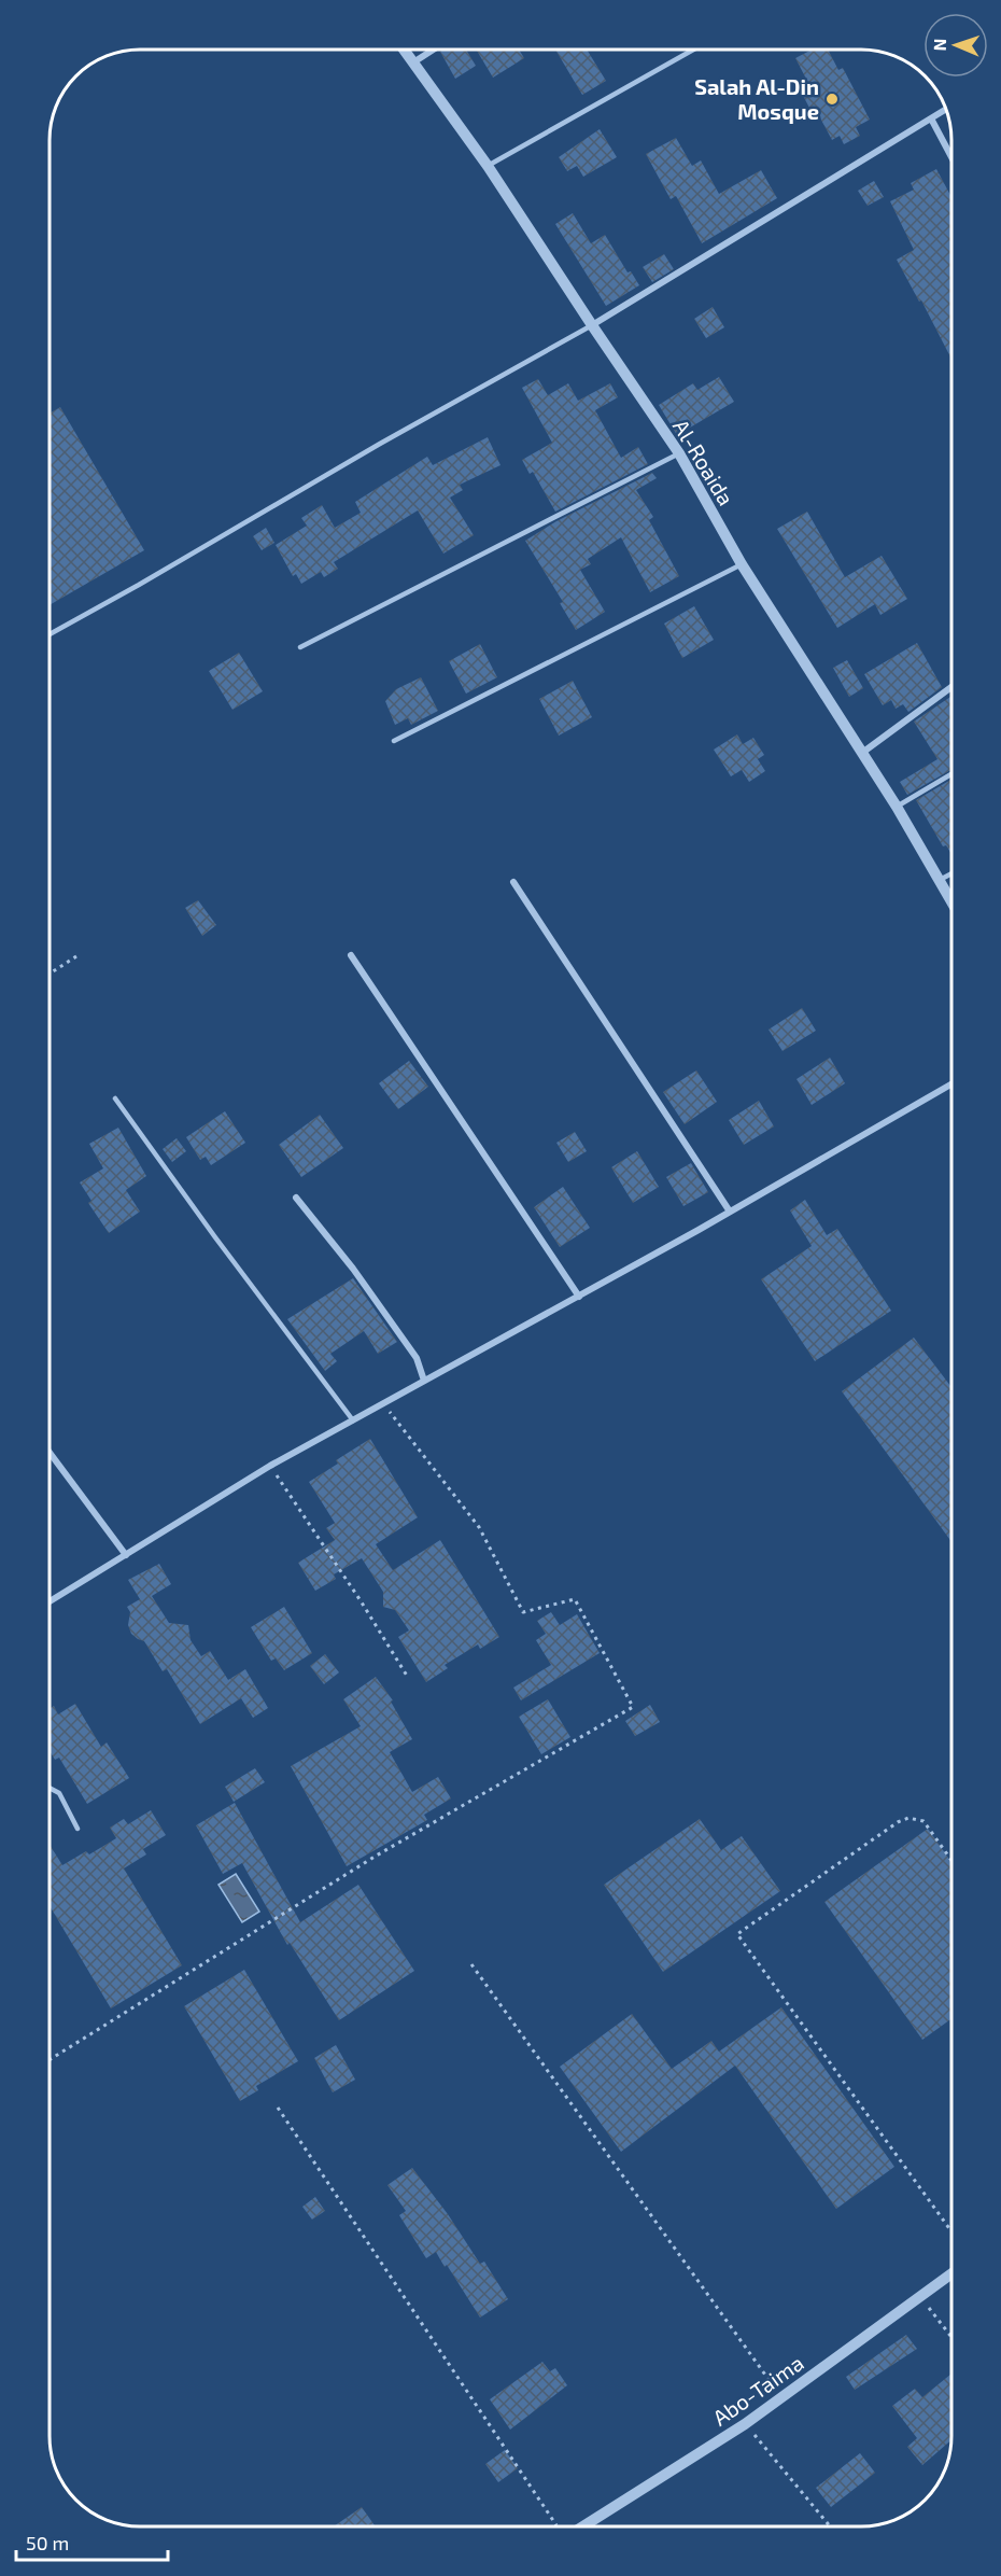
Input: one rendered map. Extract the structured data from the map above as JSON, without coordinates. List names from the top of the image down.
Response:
{
  "streets": {
    "street": ["Al-Roaida", "Abo-Taima"]
  },
  "places": ["Salah Al-Din Mosque"],
  "scale_bar": "50 m",
  "north": "left"
}
